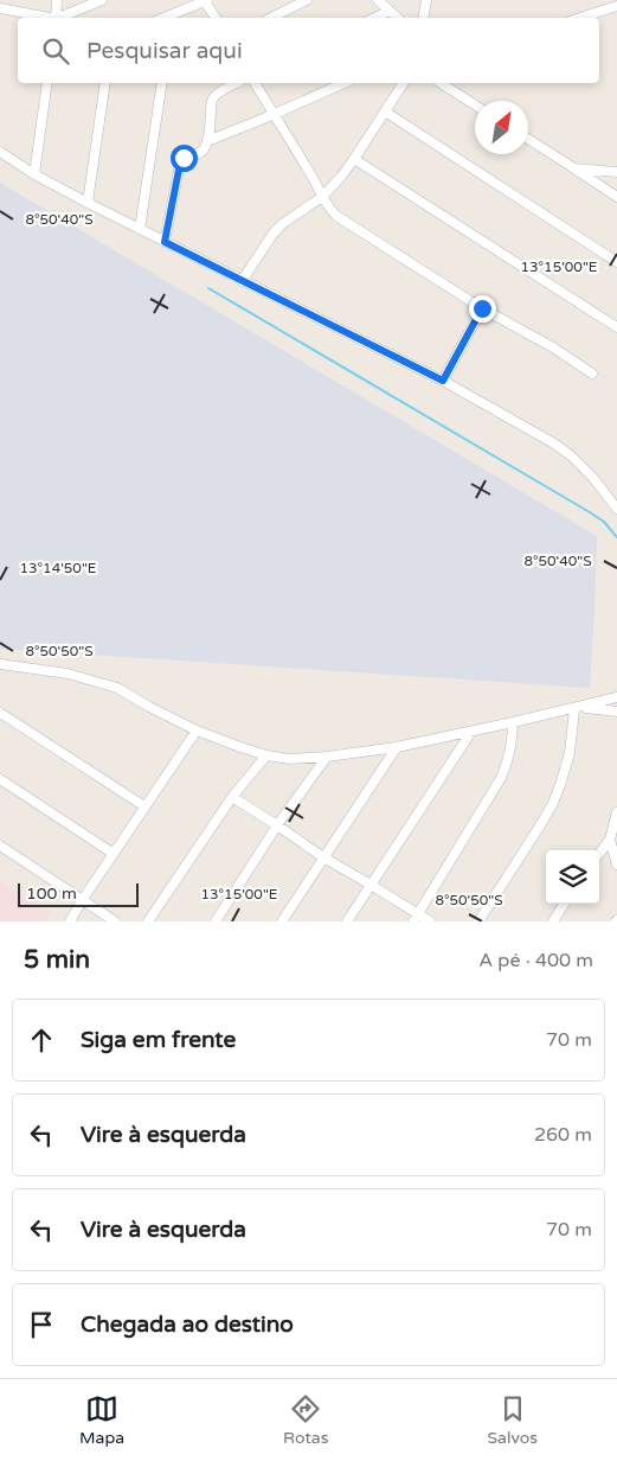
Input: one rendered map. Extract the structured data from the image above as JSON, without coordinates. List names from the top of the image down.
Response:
{
  "scale_bar": "100 m",
  "north": "top right",
  "page": {
    "search": "Pesquisar aqui",
    "scale": "100 m",
    "heading": ["5 min", "A pé · 400 m"],
    "list": [
      ["Siga em frente", "70 m"],
      ["Vire à esquerda", "260 m"],
      ["Vire à esquerda", "70 m"],
      "Chegada ao destino"
    ],
    "nav": ["Mapa", "Rotas", "Salvos"]
  },
  "coordinates": [
    "8°50'40\"S",
    "13°15'00\"E",
    "13°14'50\"E",
    "8°50'50\"S"
  ]
}
